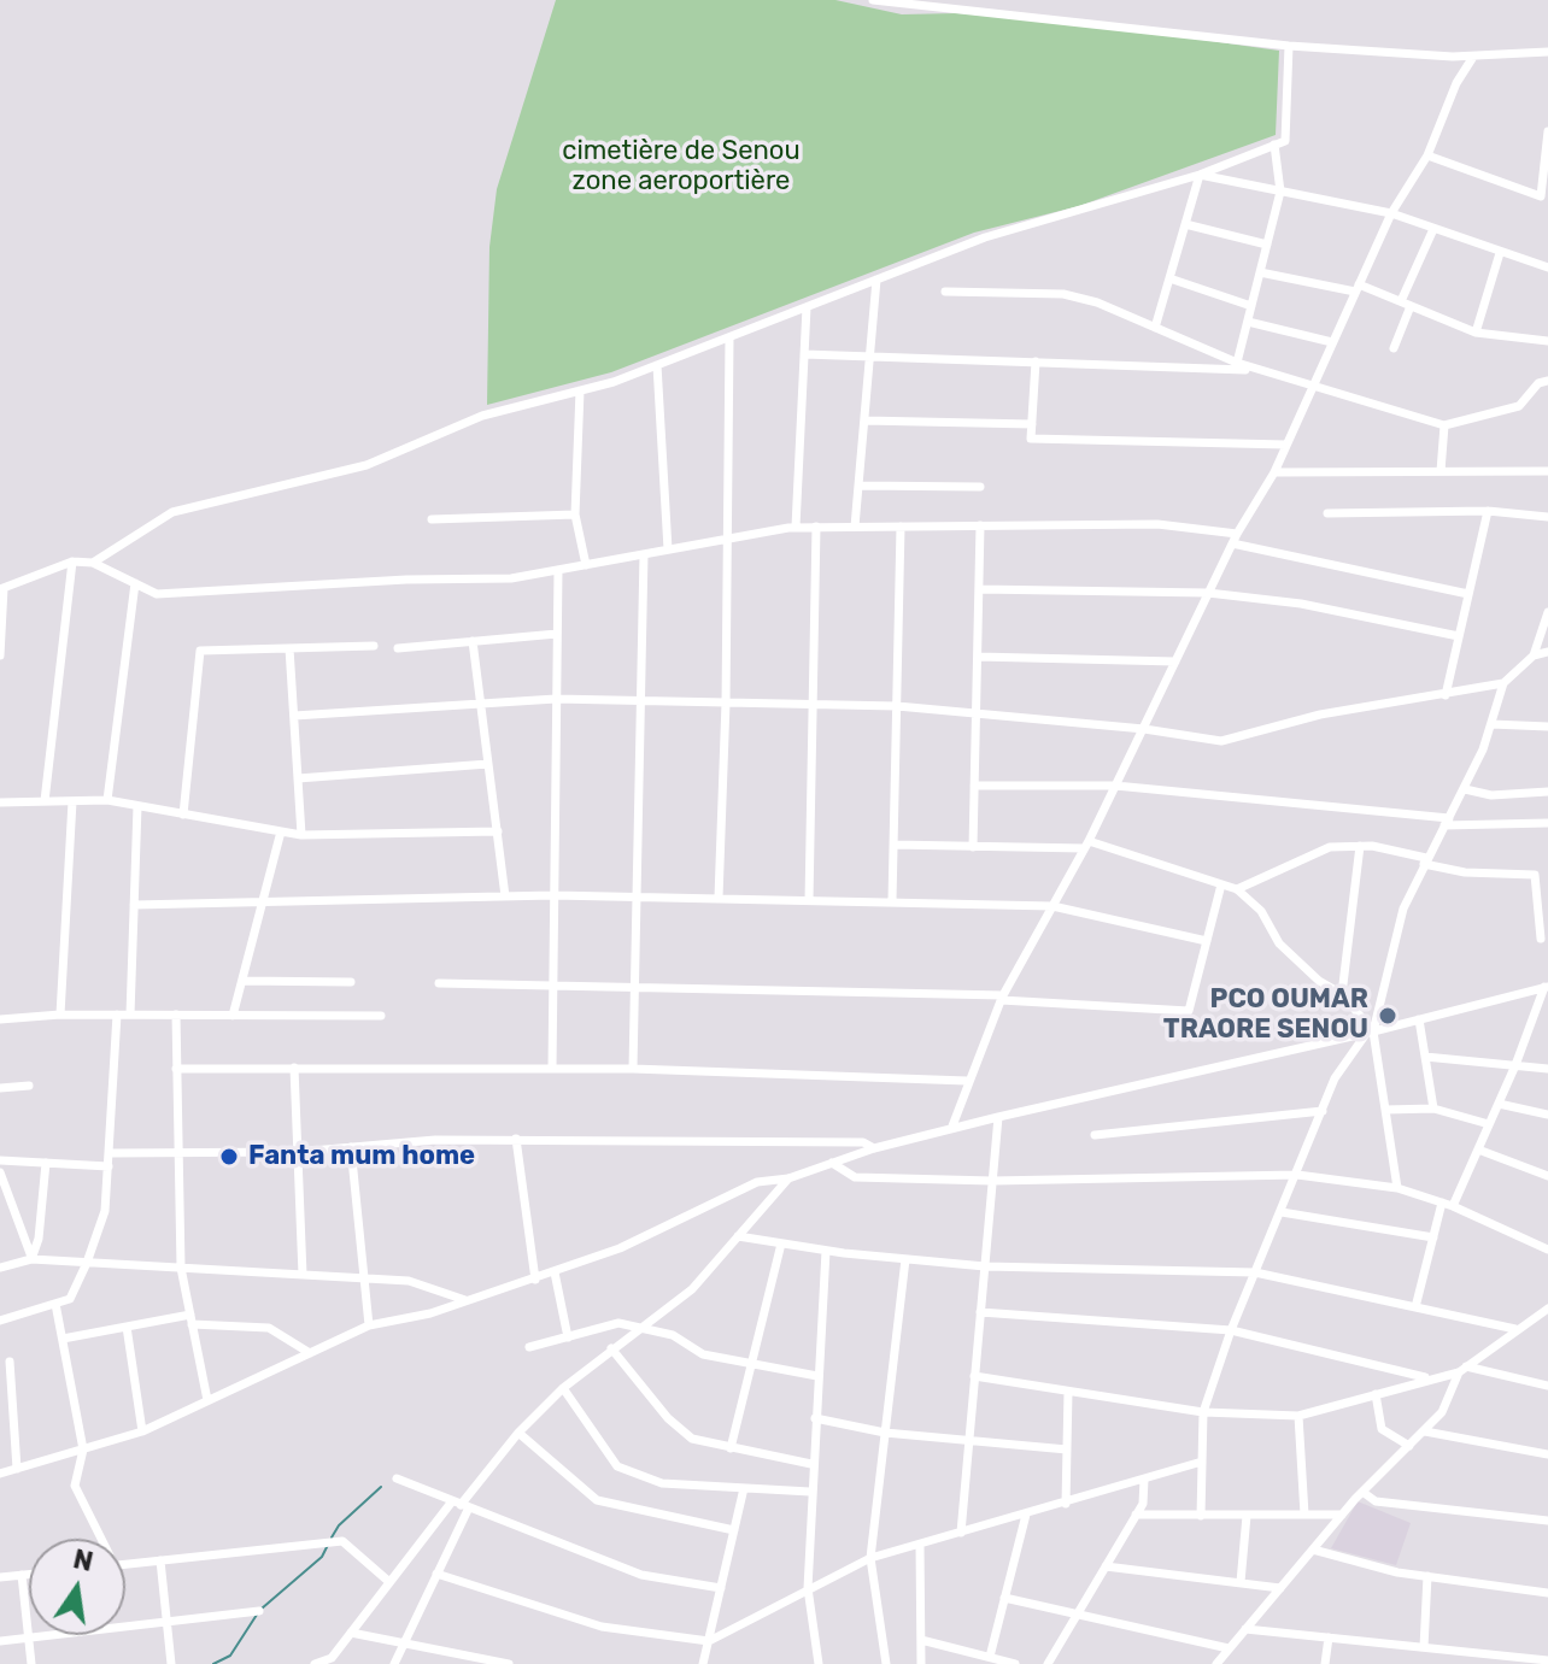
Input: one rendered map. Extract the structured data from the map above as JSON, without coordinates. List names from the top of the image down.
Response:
{
  "parks": ["cimetière de Senou zone aeroportière"],
  "places": ["PCO OUMAR TRAORE SENOU", "Fanta mum home"],
  "north": "top"
}
